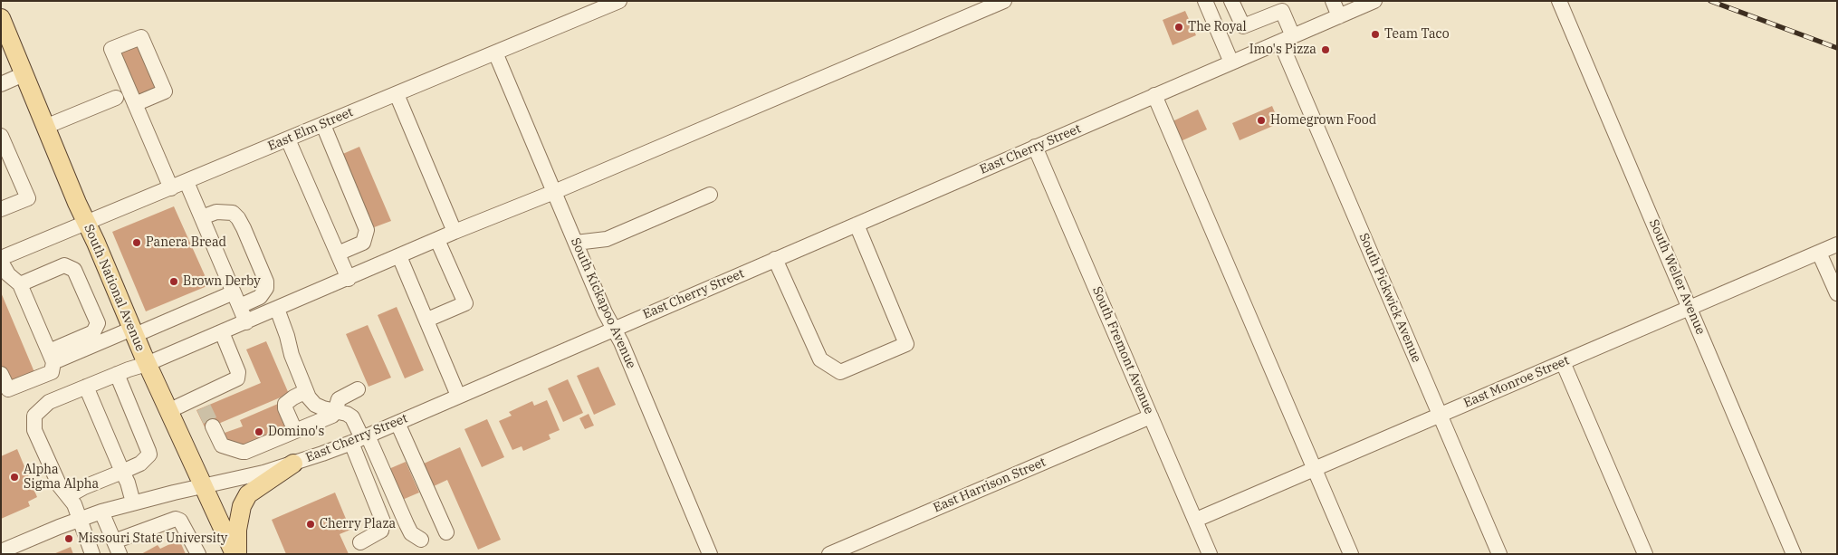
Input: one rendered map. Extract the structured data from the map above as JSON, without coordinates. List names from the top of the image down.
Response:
{
  "streets": {
    "main road": ["South National Avenue"],
    "street": [
      "East Elm Street",
      "East Cherry Street",
      "South Weller Avenue",
      "South Pickwick Avenue",
      "South Kickapoo Avenue",
      "South Fremont Avenue",
      "East Monroe Street",
      "East Harrison Street"
    ]
  },
  "crossings": [
    ["East Elm Street", "South National Avenue"],
    ["East Elm Street", "South Kickapoo Avenue"],
    ["East Cherry Street", "South National Avenue"],
    ["East Cherry Street", "South Pickwick Avenue"],
    ["East Cherry Street", "South Kickapoo Avenue"],
    ["East Cherry Street", "South Fremont Avenue"],
    ["South Weller Avenue", "East Monroe Street"],
    ["South Pickwick Avenue", "East Monroe Street"],
    ["South Fremont Avenue", "East Monroe Street"],
    ["South Fremont Avenue", "East Harrison Street"]
  ],
  "places": [
    "The Royal",
    "Team Taco",
    "Imo's Pizza",
    "Homegrown Food",
    "Panera Bread",
    "Brown Derby",
    "Domino's",
    "Alpha Sigma Alpha",
    "Cherry Plaza",
    "Missouri State University"
  ]
}
